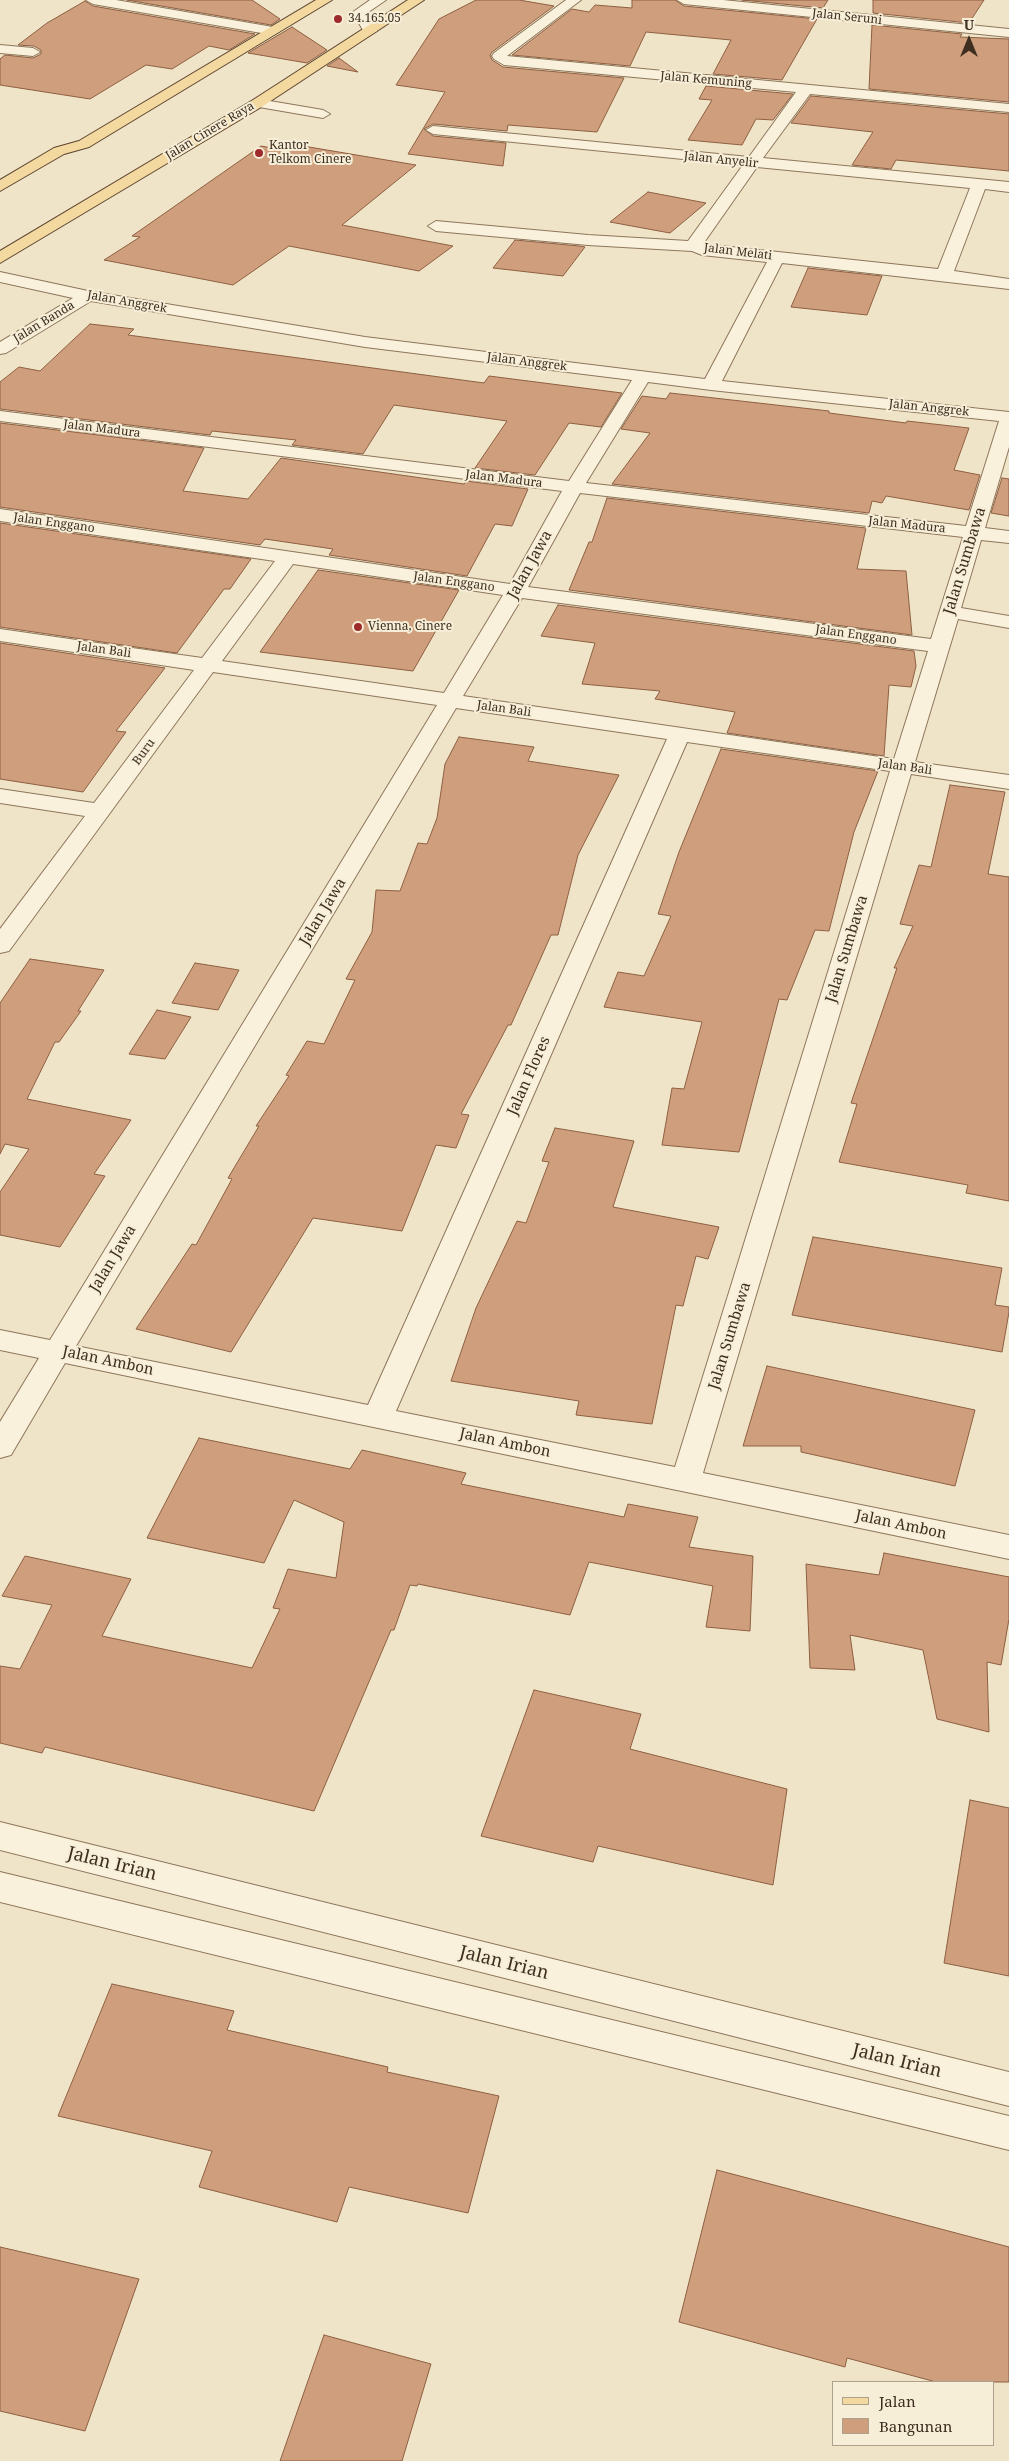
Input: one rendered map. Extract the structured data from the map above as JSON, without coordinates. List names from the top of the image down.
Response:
{
  "streets": {
    "main road": ["Jalan Cinere Raya"],
    "street": [
      "Jalan Seruni",
      "Jalan Kemuning",
      "Jalan Anyelir",
      "Jalan Melati",
      "Jalan Anggrek",
      "Jalan Banda",
      "Jalan Madura",
      "Jalan Enggano",
      "Jalan Sumbawa",
      "Jalan Jawa",
      "Jalan Bali",
      "Buru",
      "Jalan Flores",
      "Jalan Ambon",
      "Jalan Irian"
    ]
  },
  "crossings": [
    ["Jalan Kemuning", "Jalan Melati"],
    ["Jalan Anyelir", "Jalan Melati"],
    ["Jalan Anggrek", "Jalan Banda"],
    ["Jalan Anggrek", "Jalan Sumbawa"],
    ["Jalan Anggrek", "Jalan Jawa"],
    ["Jalan Madura", "Jalan Sumbawa"],
    ["Jalan Madura", "Jalan Jawa"],
    ["Jalan Enggano", "Jalan Sumbawa"],
    ["Jalan Enggano", "Jalan Jawa"],
    ["Jalan Enggano", "Buru"],
    ["Jalan Sumbawa", "Jalan Bali"],
    ["Jalan Sumbawa", "Jalan Ambon"],
    ["Jalan Jawa", "Jalan Bali"],
    ["Jalan Jawa", "Jalan Ambon"],
    ["Jalan Bali", "Buru"],
    ["Jalan Bali", "Jalan Flores"],
    ["Jalan Flores", "Jalan Ambon"]
  ],
  "places": ["34.165.05", "Kantor Telkom Cinere", "Vienna, Cinere"],
  "legend": ["Jalan", "Bangunan"],
  "north": "top"
}
